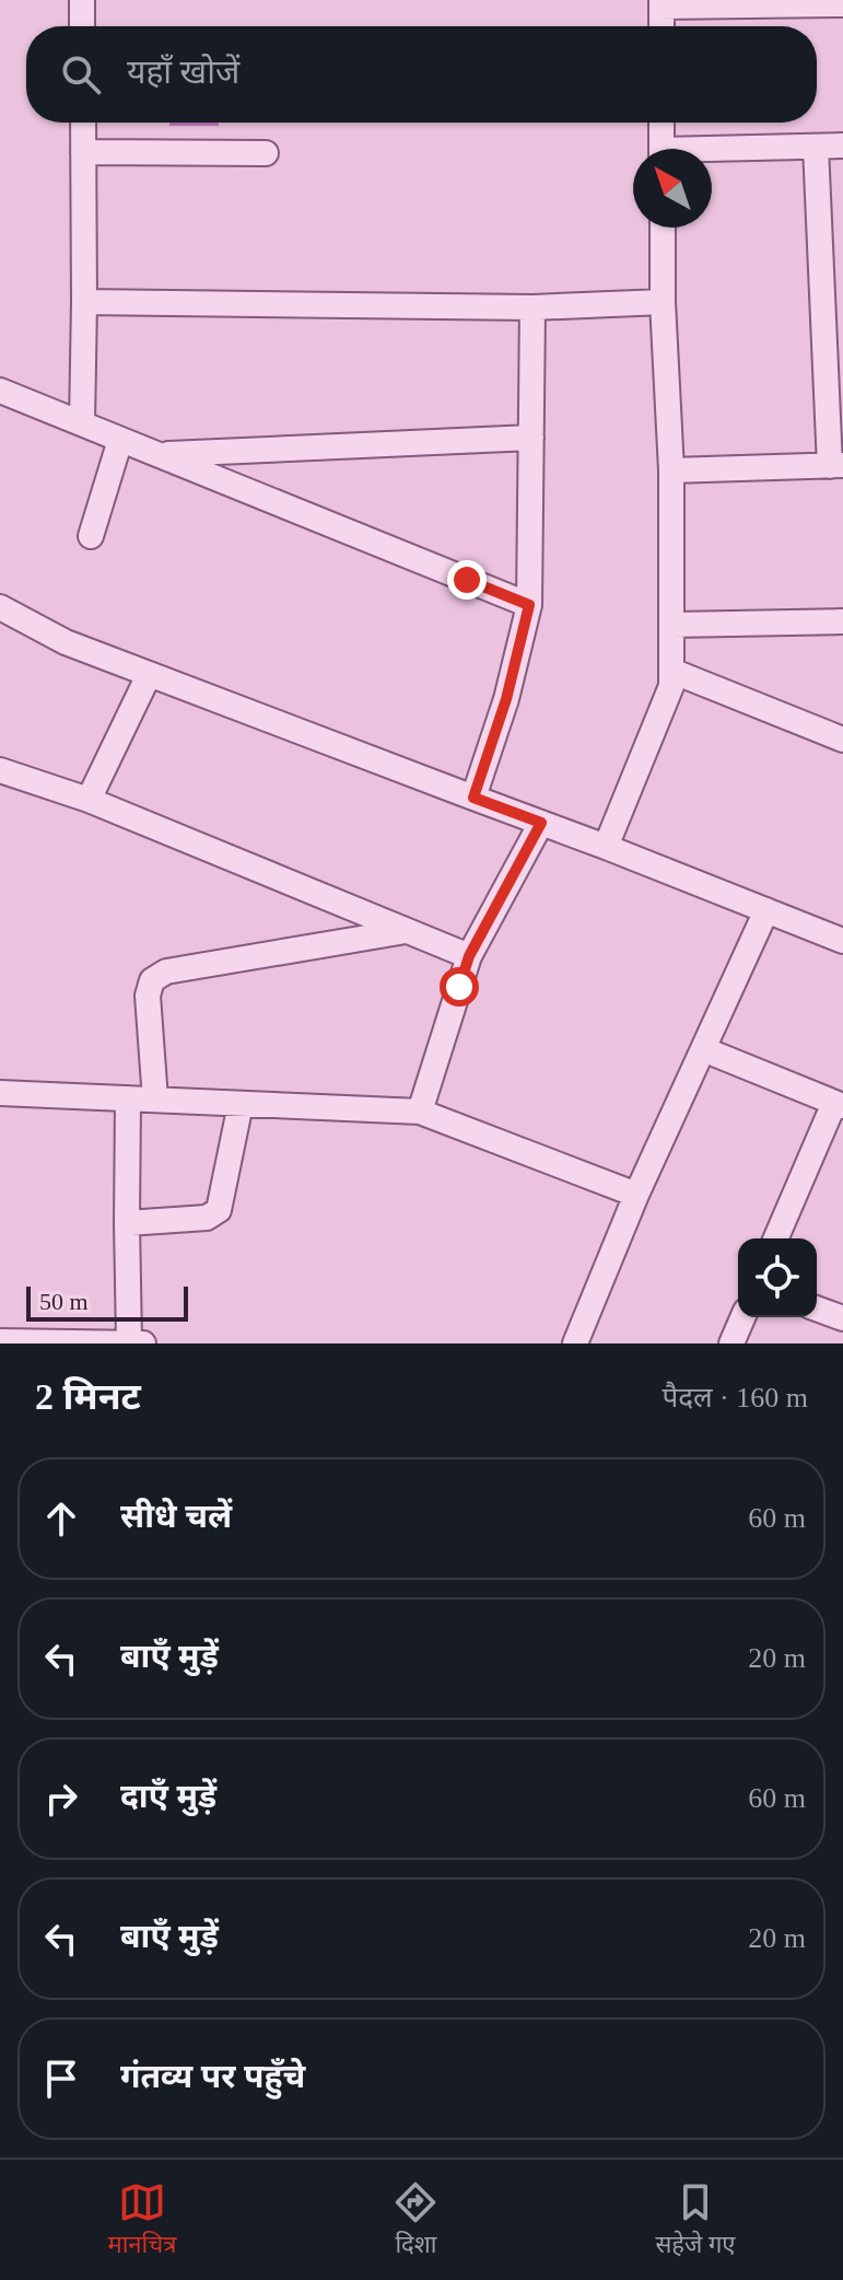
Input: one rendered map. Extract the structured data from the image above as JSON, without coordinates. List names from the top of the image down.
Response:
{
  "scale_bar": "50 m",
  "north": "top left",
  "page": {
    "search": "यहाँ खोजें",
    "scale": "50 m",
    "heading": ["2 मिनट", "पैदल · 160 m"],
    "list": [
      ["सीधे चलें", "60 m"],
      ["बाएँ मुड़ें", "20 m"],
      ["दाएँ मुड़ें", "60 m"],
      ["बाएँ मुड़ें", "20 m"],
      "गंतव्य पर पहुँचे"
    ],
    "nav": ["मानचित्र", "दिशा", "सहेजे गए"]
  }
}
